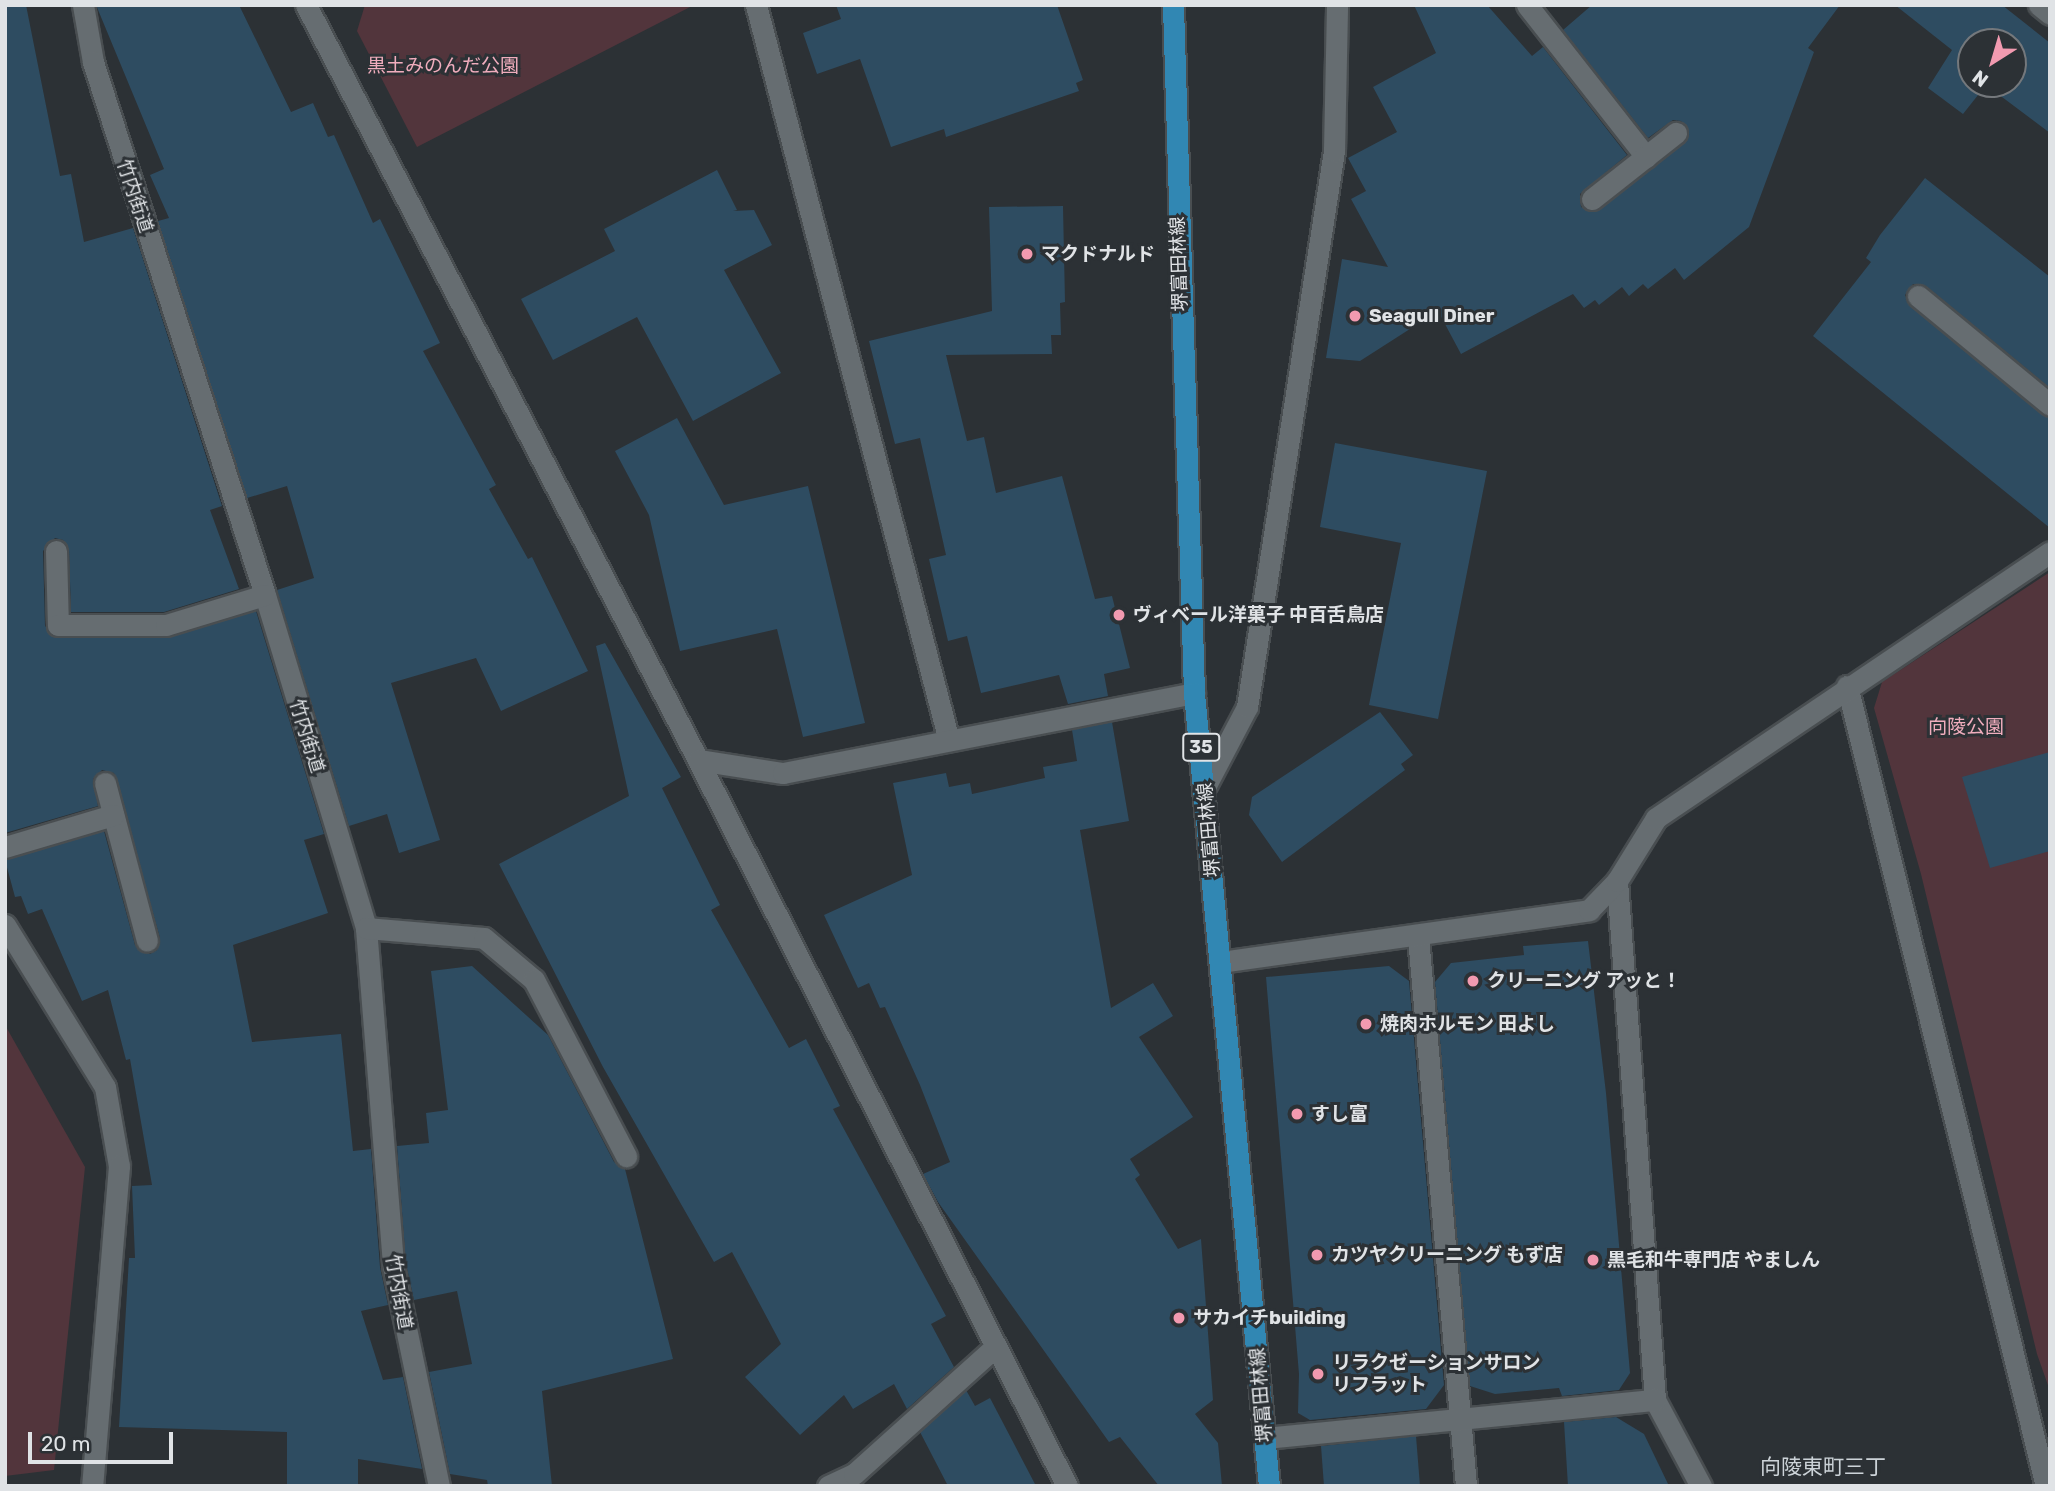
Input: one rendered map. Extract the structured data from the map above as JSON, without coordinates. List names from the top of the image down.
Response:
{
  "streets": {
    "main road": ["堺富田林線", "35"],
    "street": ["竹内街道"]
  },
  "districts": ["向陵東町三丁"],
  "parks": ["黒土みのんだ公園", "向陵公園"],
  "places": [
    "マクドナルド",
    "Seagull Diner",
    "ヴィベール洋菓子 中百舌鳥店",
    "クリーニング アッと！",
    "焼肉ホルモン 田よし",
    "すし富",
    "カツヤクリーニング もず店",
    "黒毛和牛専門店 やましん",
    "サカイチbuilding",
    "リラクゼーションサロン リフラット"
  ],
  "scale_bar": "20 m",
  "north": "bottom left"
}
